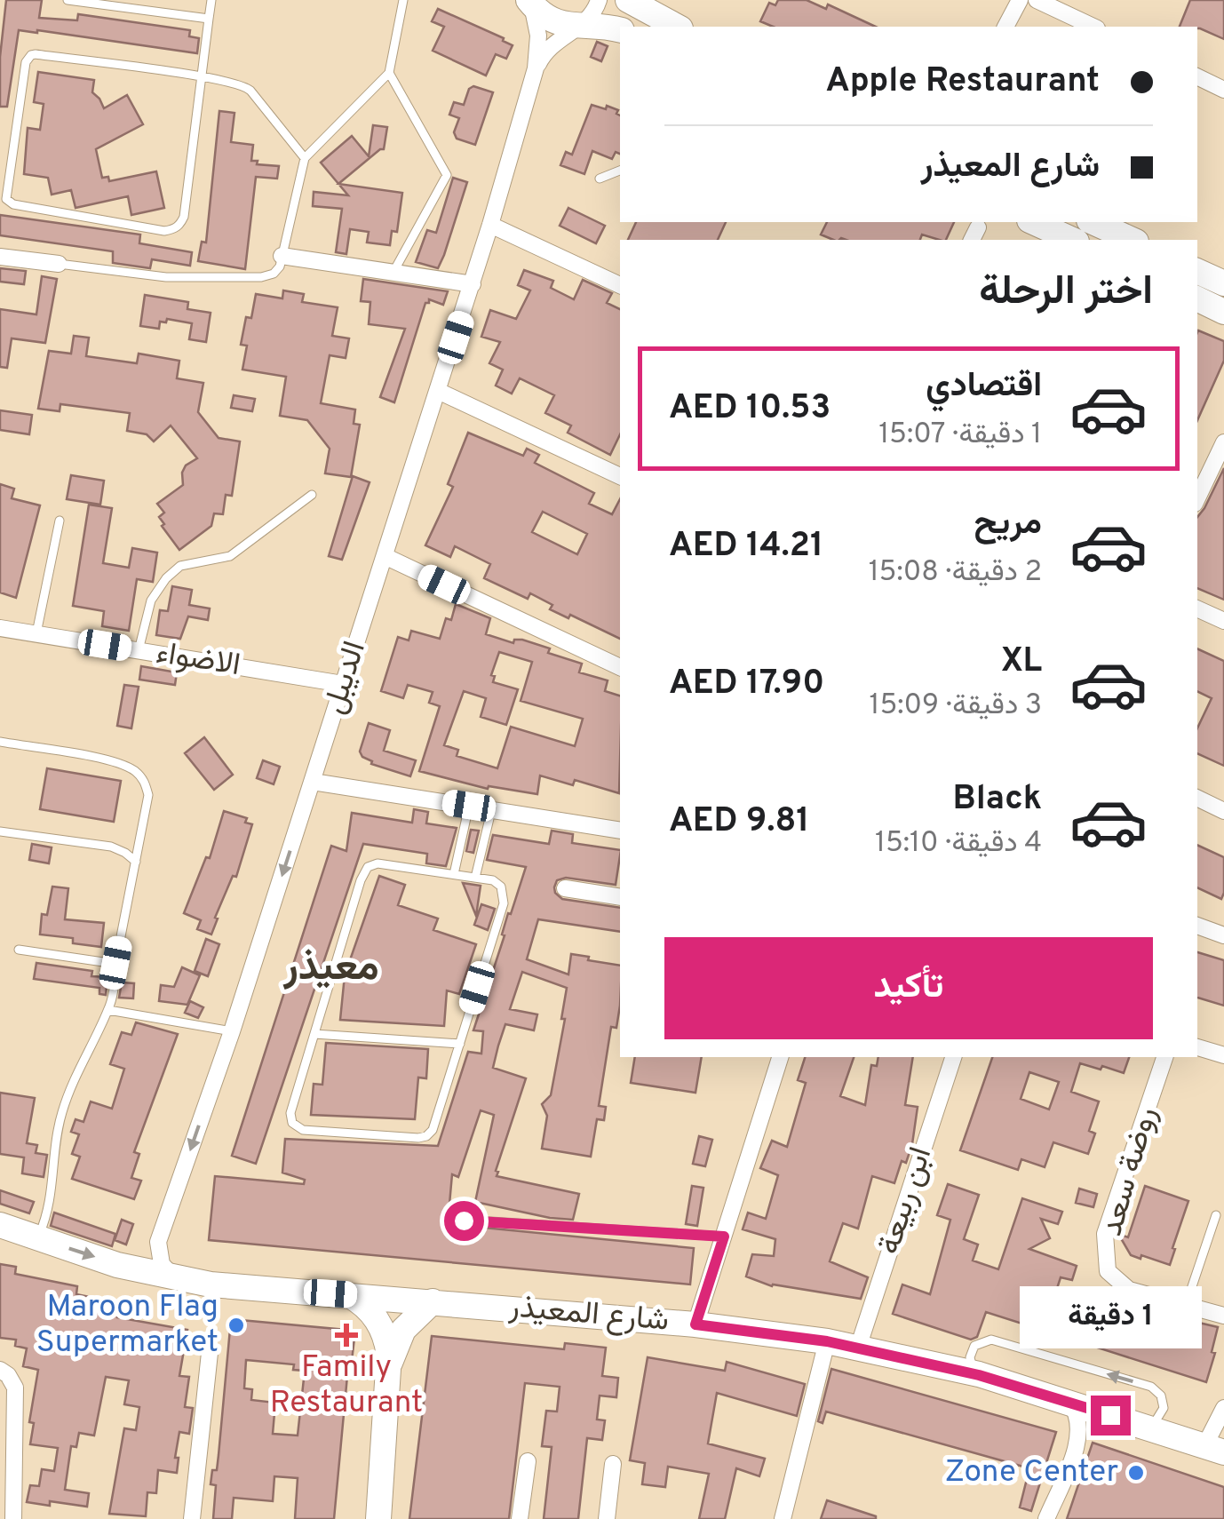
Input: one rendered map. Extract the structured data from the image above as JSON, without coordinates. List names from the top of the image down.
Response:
{
  "streets": {
    "street": [
      "الاضواء",
      "الديبل",
      "روضة سعد",
      "ابن ربيعة",
      "شارع المعيذر"
    ]
  },
  "crossings": [
    ["الاضواء", "الديبل"],
    ["الديبل", "شارع المعيذر"],
    ["ابن ربيعة", "شارع المعيذر"]
  ],
  "one_way": ["الديبل"],
  "districts": ["معيذر"],
  "places": {
    "other": ["Maroon Flag Supermarket", "Zone Center"],
    "health": ["Family Restaurant"]
  },
  "page": {
    "banner": ["Apple Restaurant", "شارع المعيذر"],
    "heading": "اختر الرحلة",
    "list": [
      {
        "name": "اقتصادي",
        "note": "1 دقيقة · 15:07",
        "value": "AED 10.53"
      },
      {
        "name": "مريح",
        "note": "2 دقيقة · 15:08",
        "value": "AED 14.21"
      },
      {
        "name": "XL",
        "note": "3 دقيقة · 15:09",
        "value": "AED 17.90"
      },
      {
        "name": "Black",
        "note": "4 دقيقة · 15:10",
        "value": "AED 9.81"
      }
    ],
    "buttons": "تأكيد",
    "bubble": "1 دقيقة"
  }
}
